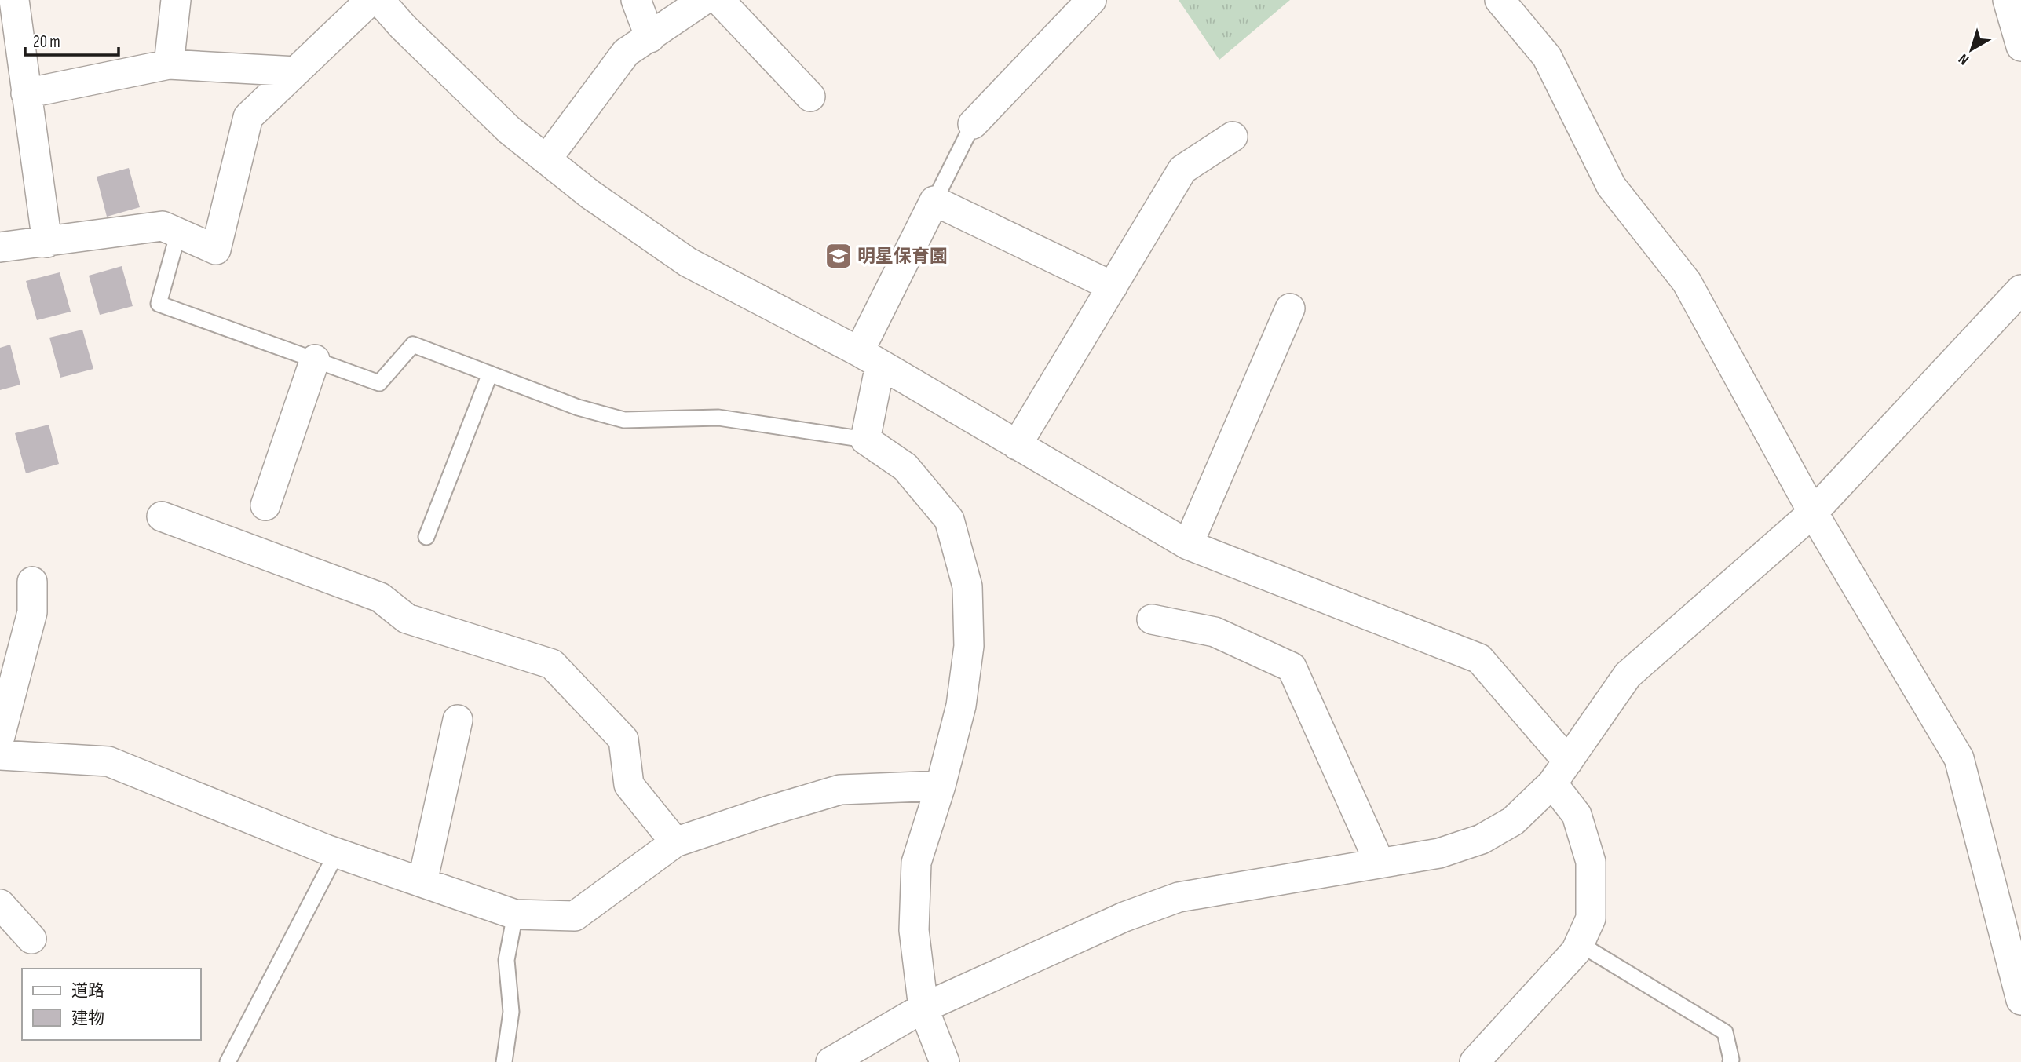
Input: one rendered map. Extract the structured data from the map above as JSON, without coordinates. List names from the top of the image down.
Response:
{
  "places": {
    "school or university": ["明星保育園"]
  },
  "legend": ["道路", "建物"],
  "scale_bar": "20 m",
  "north": "bottom left"
}
